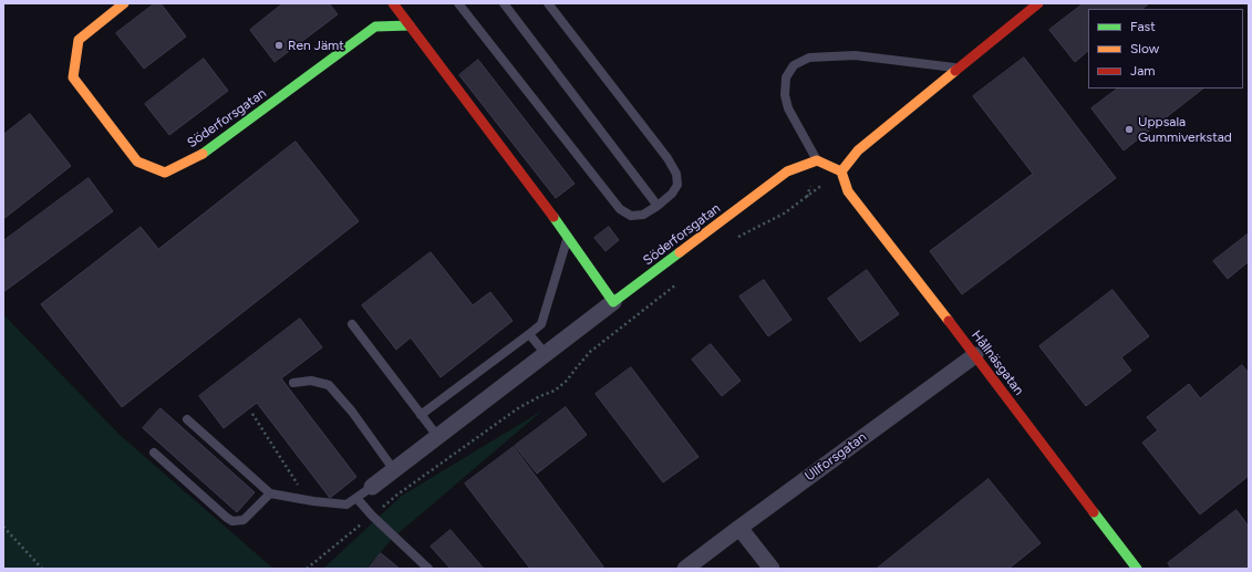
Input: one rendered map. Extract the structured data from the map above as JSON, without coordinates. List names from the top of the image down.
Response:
{
  "streets": {
    "street": ["Söderforsgatan", "Hållnäsgatan", "Ullforsgatan"]
  },
  "crossings": [
    ["Hållnäsgatan", "Ullforsgatan"]
  ],
  "places": ["Ren Jämt", "Uppsala Gummiverkstad"],
  "legend": ["Fast", "Slow", "Jam"]
}
